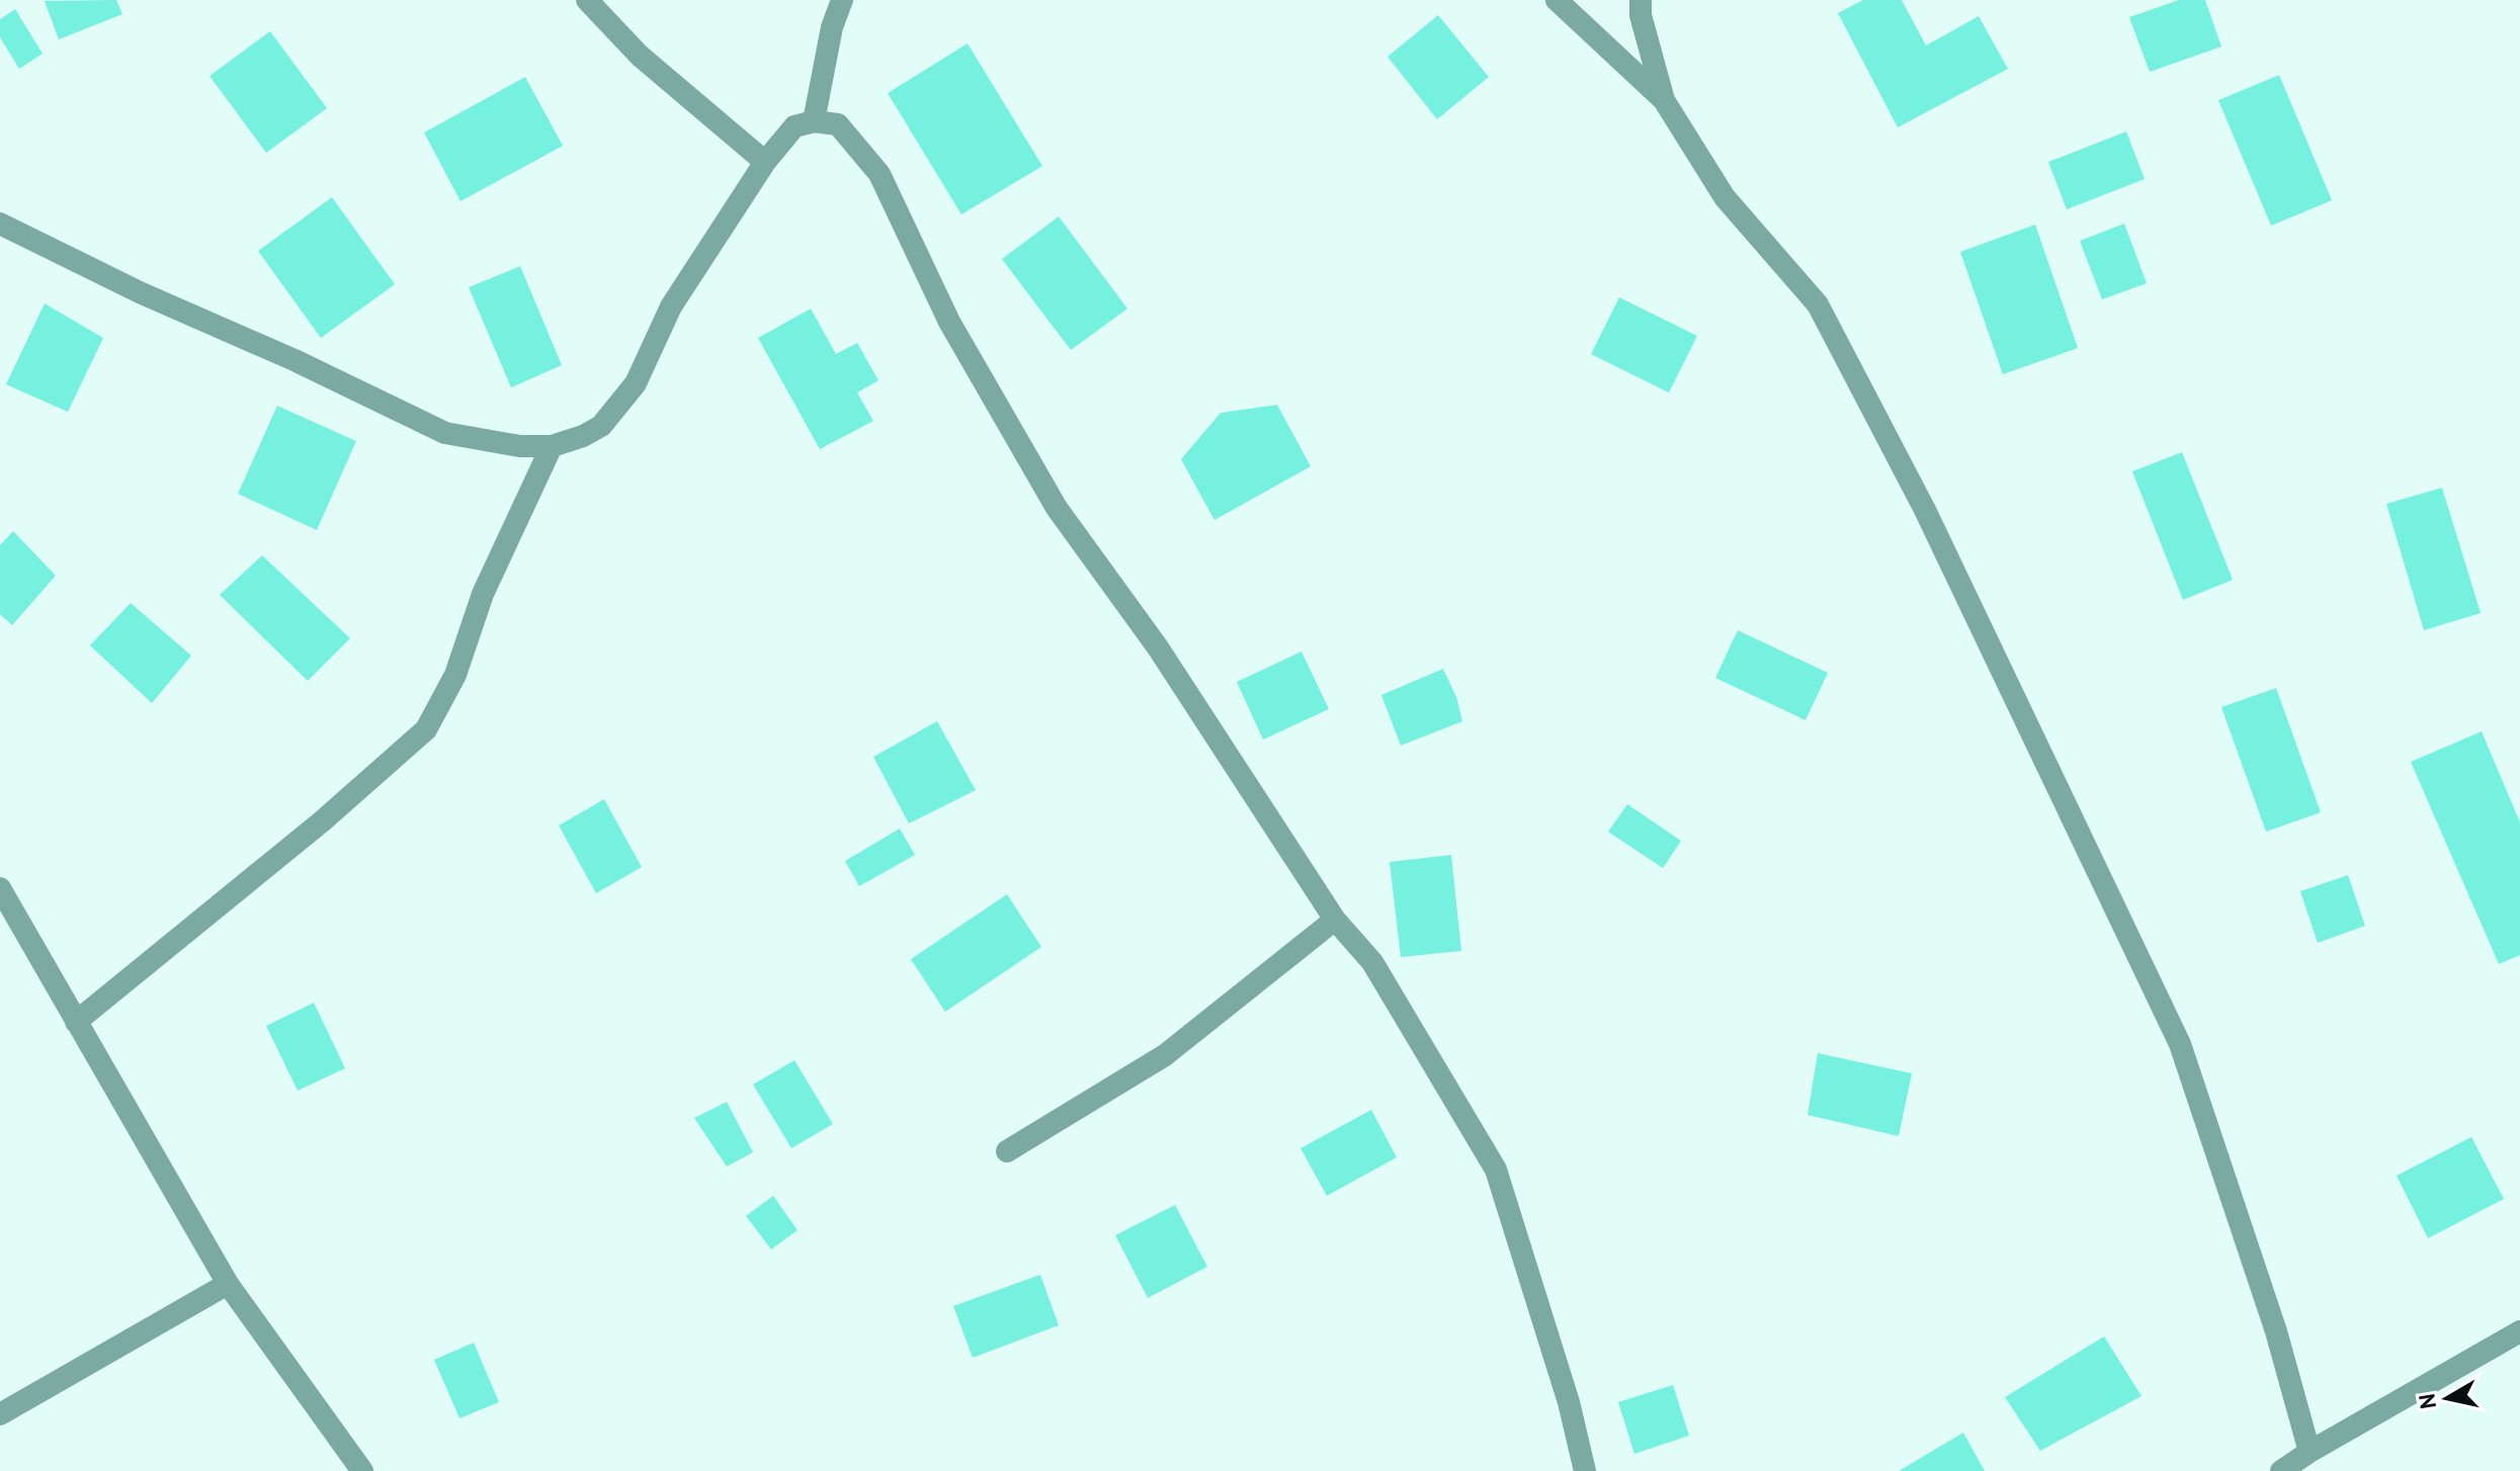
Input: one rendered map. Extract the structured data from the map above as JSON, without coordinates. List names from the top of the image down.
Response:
{
  "north": "left"
}
